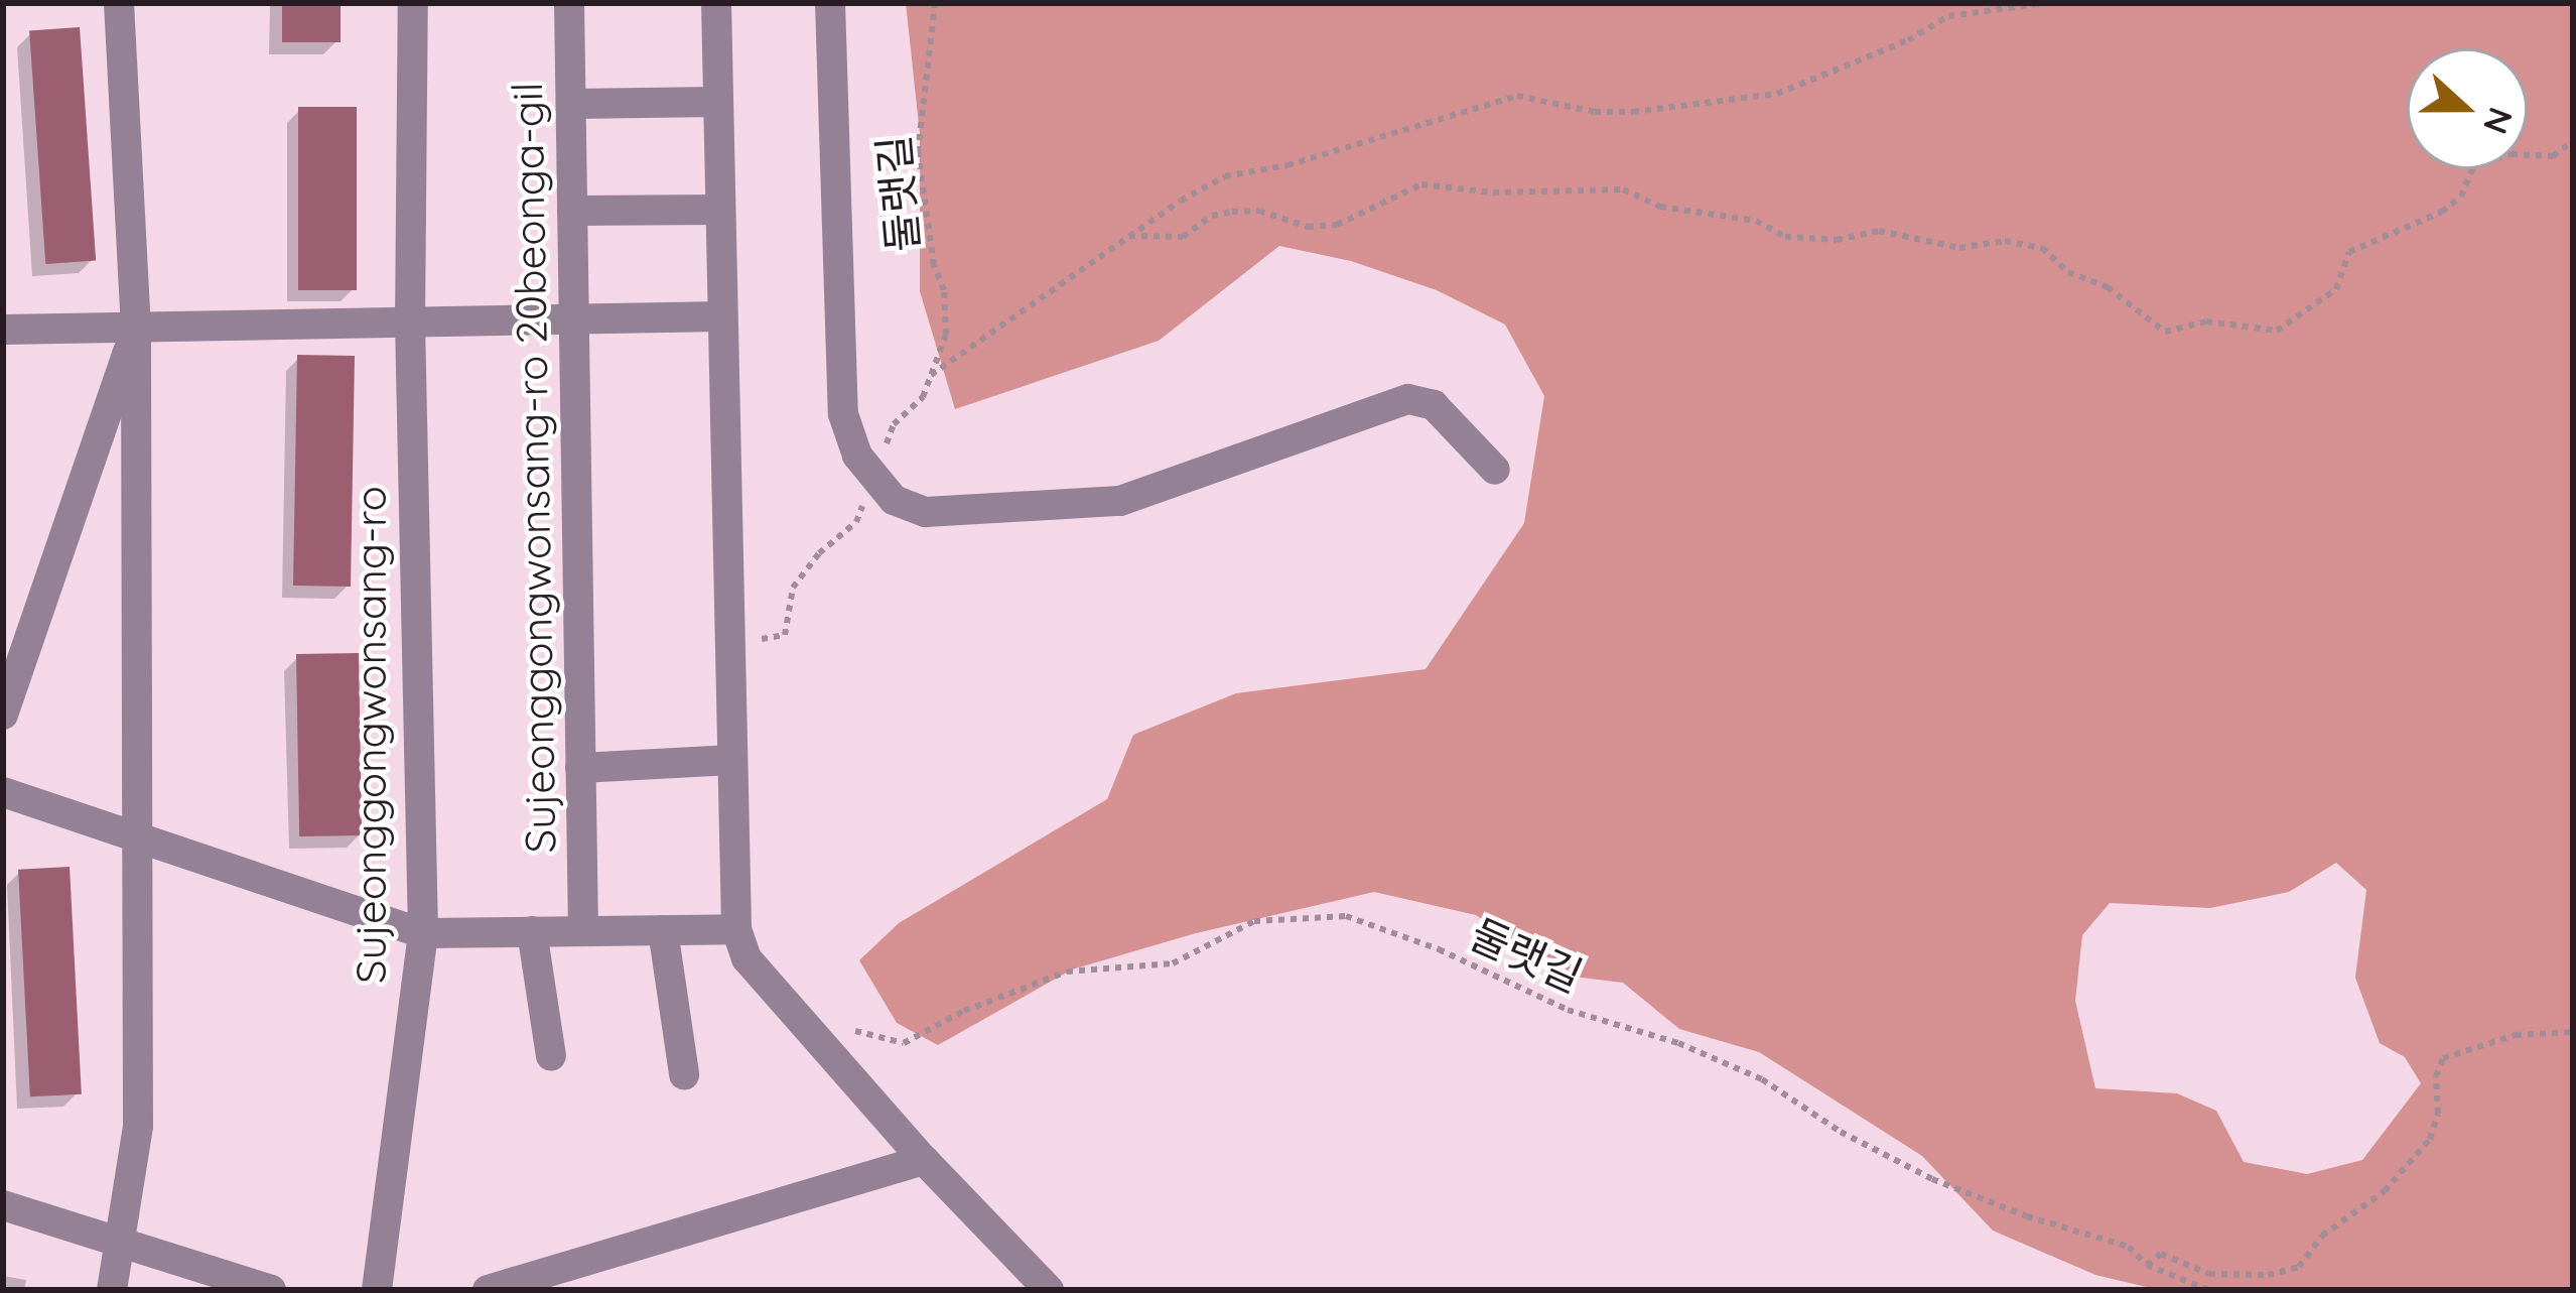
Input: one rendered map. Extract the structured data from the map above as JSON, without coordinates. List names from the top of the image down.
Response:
{
  "streets": {
    "street": ["Sujeonggongwonsang-ro 20beonga-gil", "Sujeonggongwonsang-ro"],
    "path": ["둘랫길"]
  },
  "north": "right"
}
